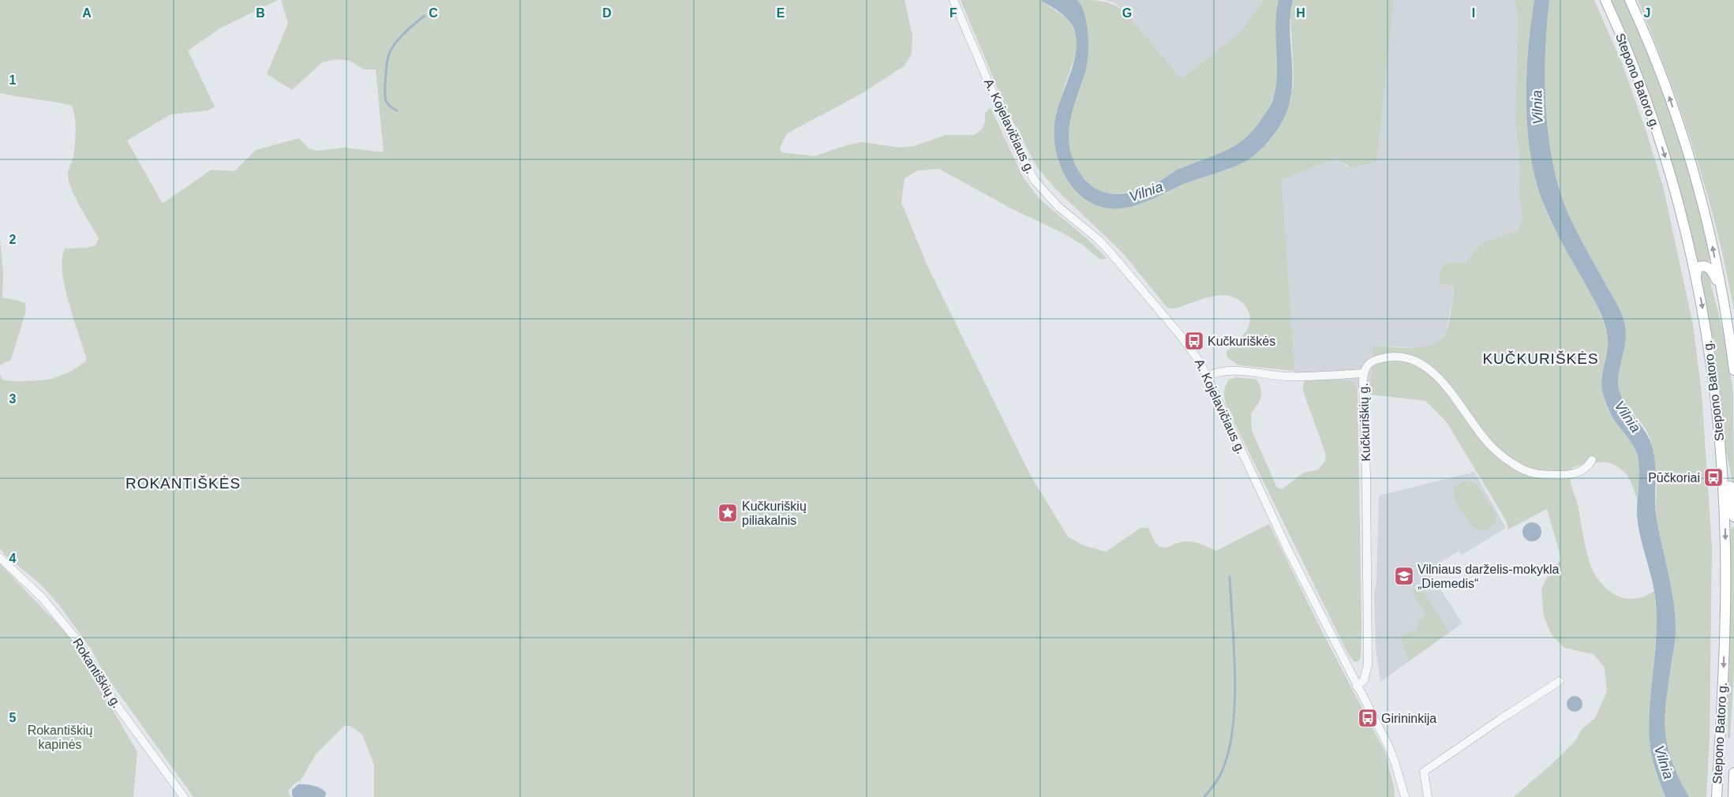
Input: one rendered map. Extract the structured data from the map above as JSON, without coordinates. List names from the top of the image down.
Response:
{
  "streets": {
    "main road": ["Stepono Batoro g."],
    "street": ["A. Kojelavičiaus g.", "Kučkuriškių g.", "Rokantiškių g."]
  },
  "crossings": [
    ["A. Kojelavičiaus g.", "Kučkuriškių g."]
  ],
  "districts": ["KUČKURIŠKĖS", "ROKANTIŠKĖS"],
  "water": ["Vilnia"],
  "parks": ["Rokantiškių kapinės"],
  "places": {
    "bus stop": ["Kučkuriškės", "Pūčkoriai", "Girininkija"],
    "place": ["Kučkuriškių piliakalnis"],
    "school or university": ["Vilniaus darželis-mokykla „Diemedis“"]
  },
  "grid": {
    "columns": [
      "A",
      "B",
      "C",
      "D",
      "E",
      "F",
      "G",
      "H",
      "I",
      "J"
    ],
    "rows": [
      "1",
      "2",
      "3",
      "4",
      "5"
    ]
  }
}
